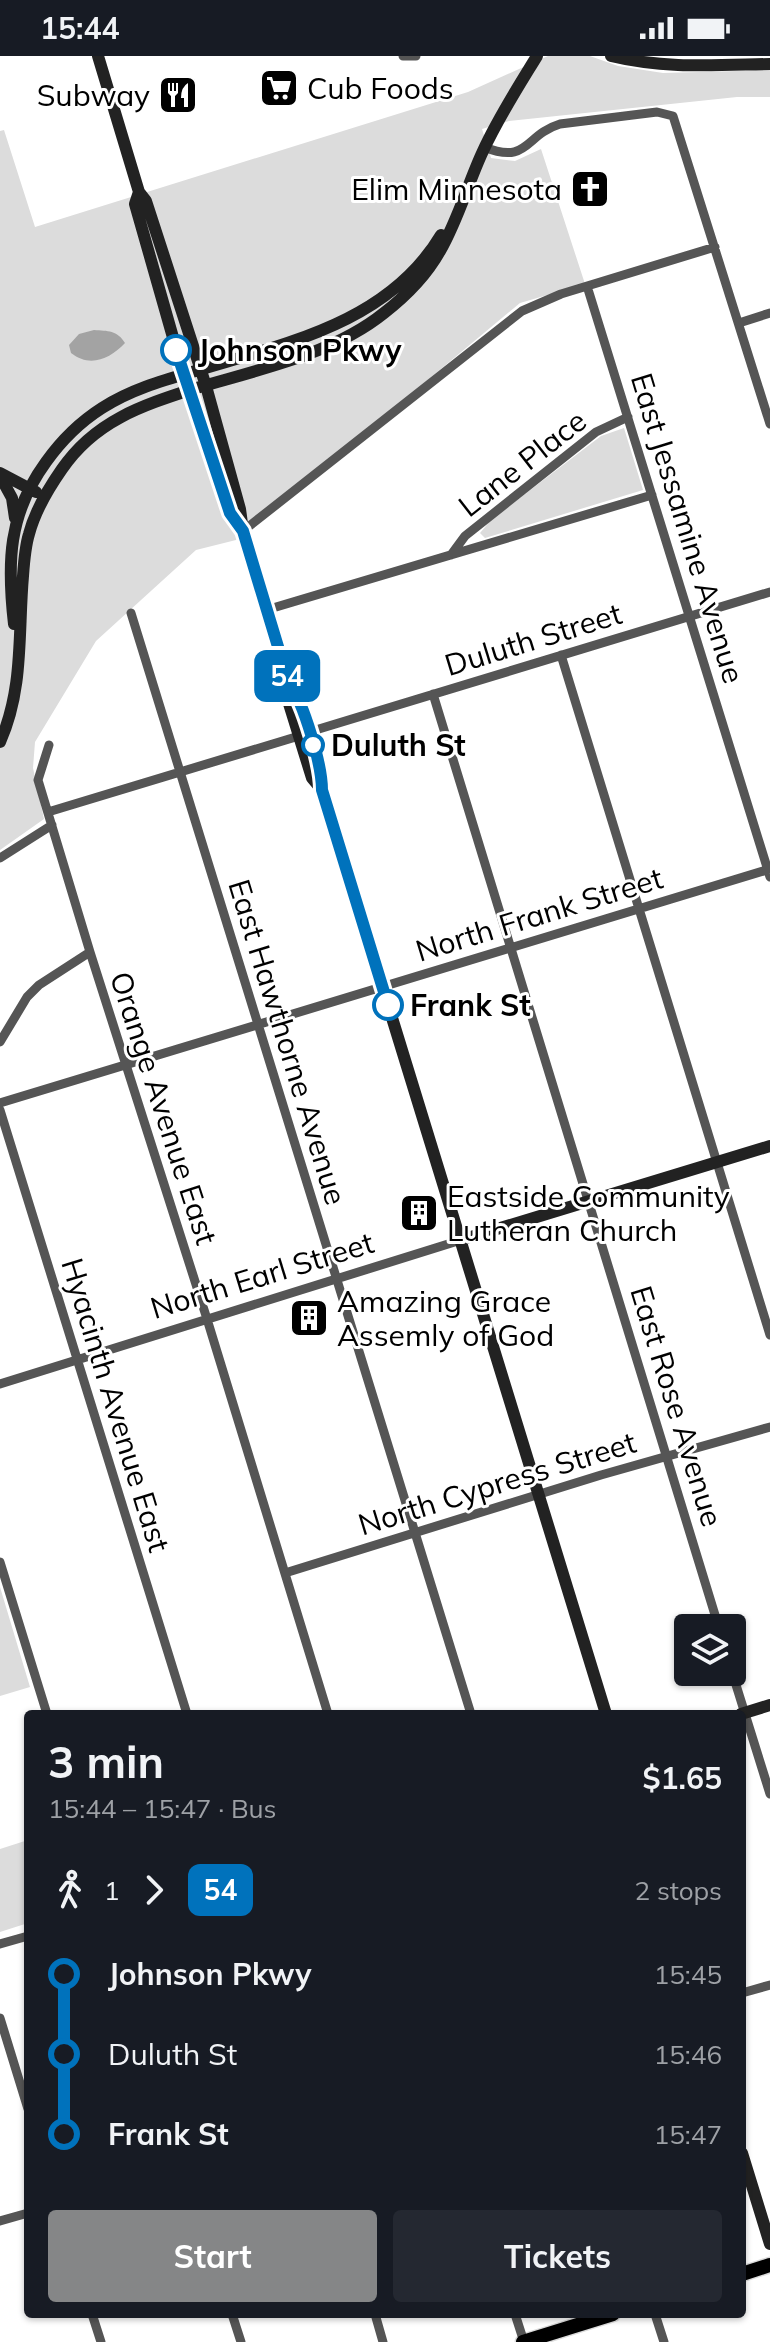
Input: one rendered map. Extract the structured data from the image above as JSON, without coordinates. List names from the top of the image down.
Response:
{
  "streets": {
    "main road": ["North Earl Street"],
    "street": [
      "Lane Place",
      "East Jessamine Avenue",
      "Duluth Street",
      "North Frank Street",
      "East Hawthorne Avenue",
      "Orange Avenue East",
      "Hyacinth Avenue East",
      "East Rose Avenue",
      "North Cypress Street"
    ]
  },
  "crossings": [
    ["Lane Place", "East Jessamine Avenue"],
    ["East Jessamine Avenue", "Duluth Street"],
    ["East Jessamine Avenue", "North Frank Street"],
    ["Duluth Street", "East Hawthorne Avenue"],
    ["Duluth Street", "Orange Avenue East"],
    ["Duluth Street", "East Rose Avenue"],
    ["North Frank Street", "East Hawthorne Avenue"],
    ["North Frank Street", "Orange Avenue East"],
    ["North Frank Street", "East Rose Avenue"],
    ["East Hawthorne Avenue", "North Earl Street"],
    ["East Hawthorne Avenue", "North Cypress Street"],
    ["Orange Avenue East", "North Earl Street"],
    ["Orange Avenue East", "North Cypress Street"],
    ["North Earl Street", "Hyacinth Avenue East"],
    ["North Earl Street", "East Rose Avenue"],
    ["East Rose Avenue", "North Cypress Street"]
  ],
  "places": {
    "supermarket": ["Cub Foods"],
    "restaurant": ["Subway"],
    "church": ["Elim Minnesota"],
    "other": ["Johnson Pkwy", "Duluth St", "Frank St"],
    "building": ["Eastside Community Lutheran Church", "Amazing Grace Assemly of God"]
  },
  "lines": ["bus line 54"],
  "page": {
    "status": "15:44",
    "on_map": "54",
    "heading": ["3 min", "15:44 – 15:47 · Bus", "$1.65"],
    "legs": ["1", "54", "2 stops"],
    "list": [
      {
        "name": "Johnson Pkwy",
        "value": "15:45"
      },
      {
        "name": "Duluth St",
        "value": "15:46"
      },
      {
        "name": "Frank St",
        "value": "15:47"
      }
    ],
    "buttons": ["Start", "Tickets"]
  }
}
